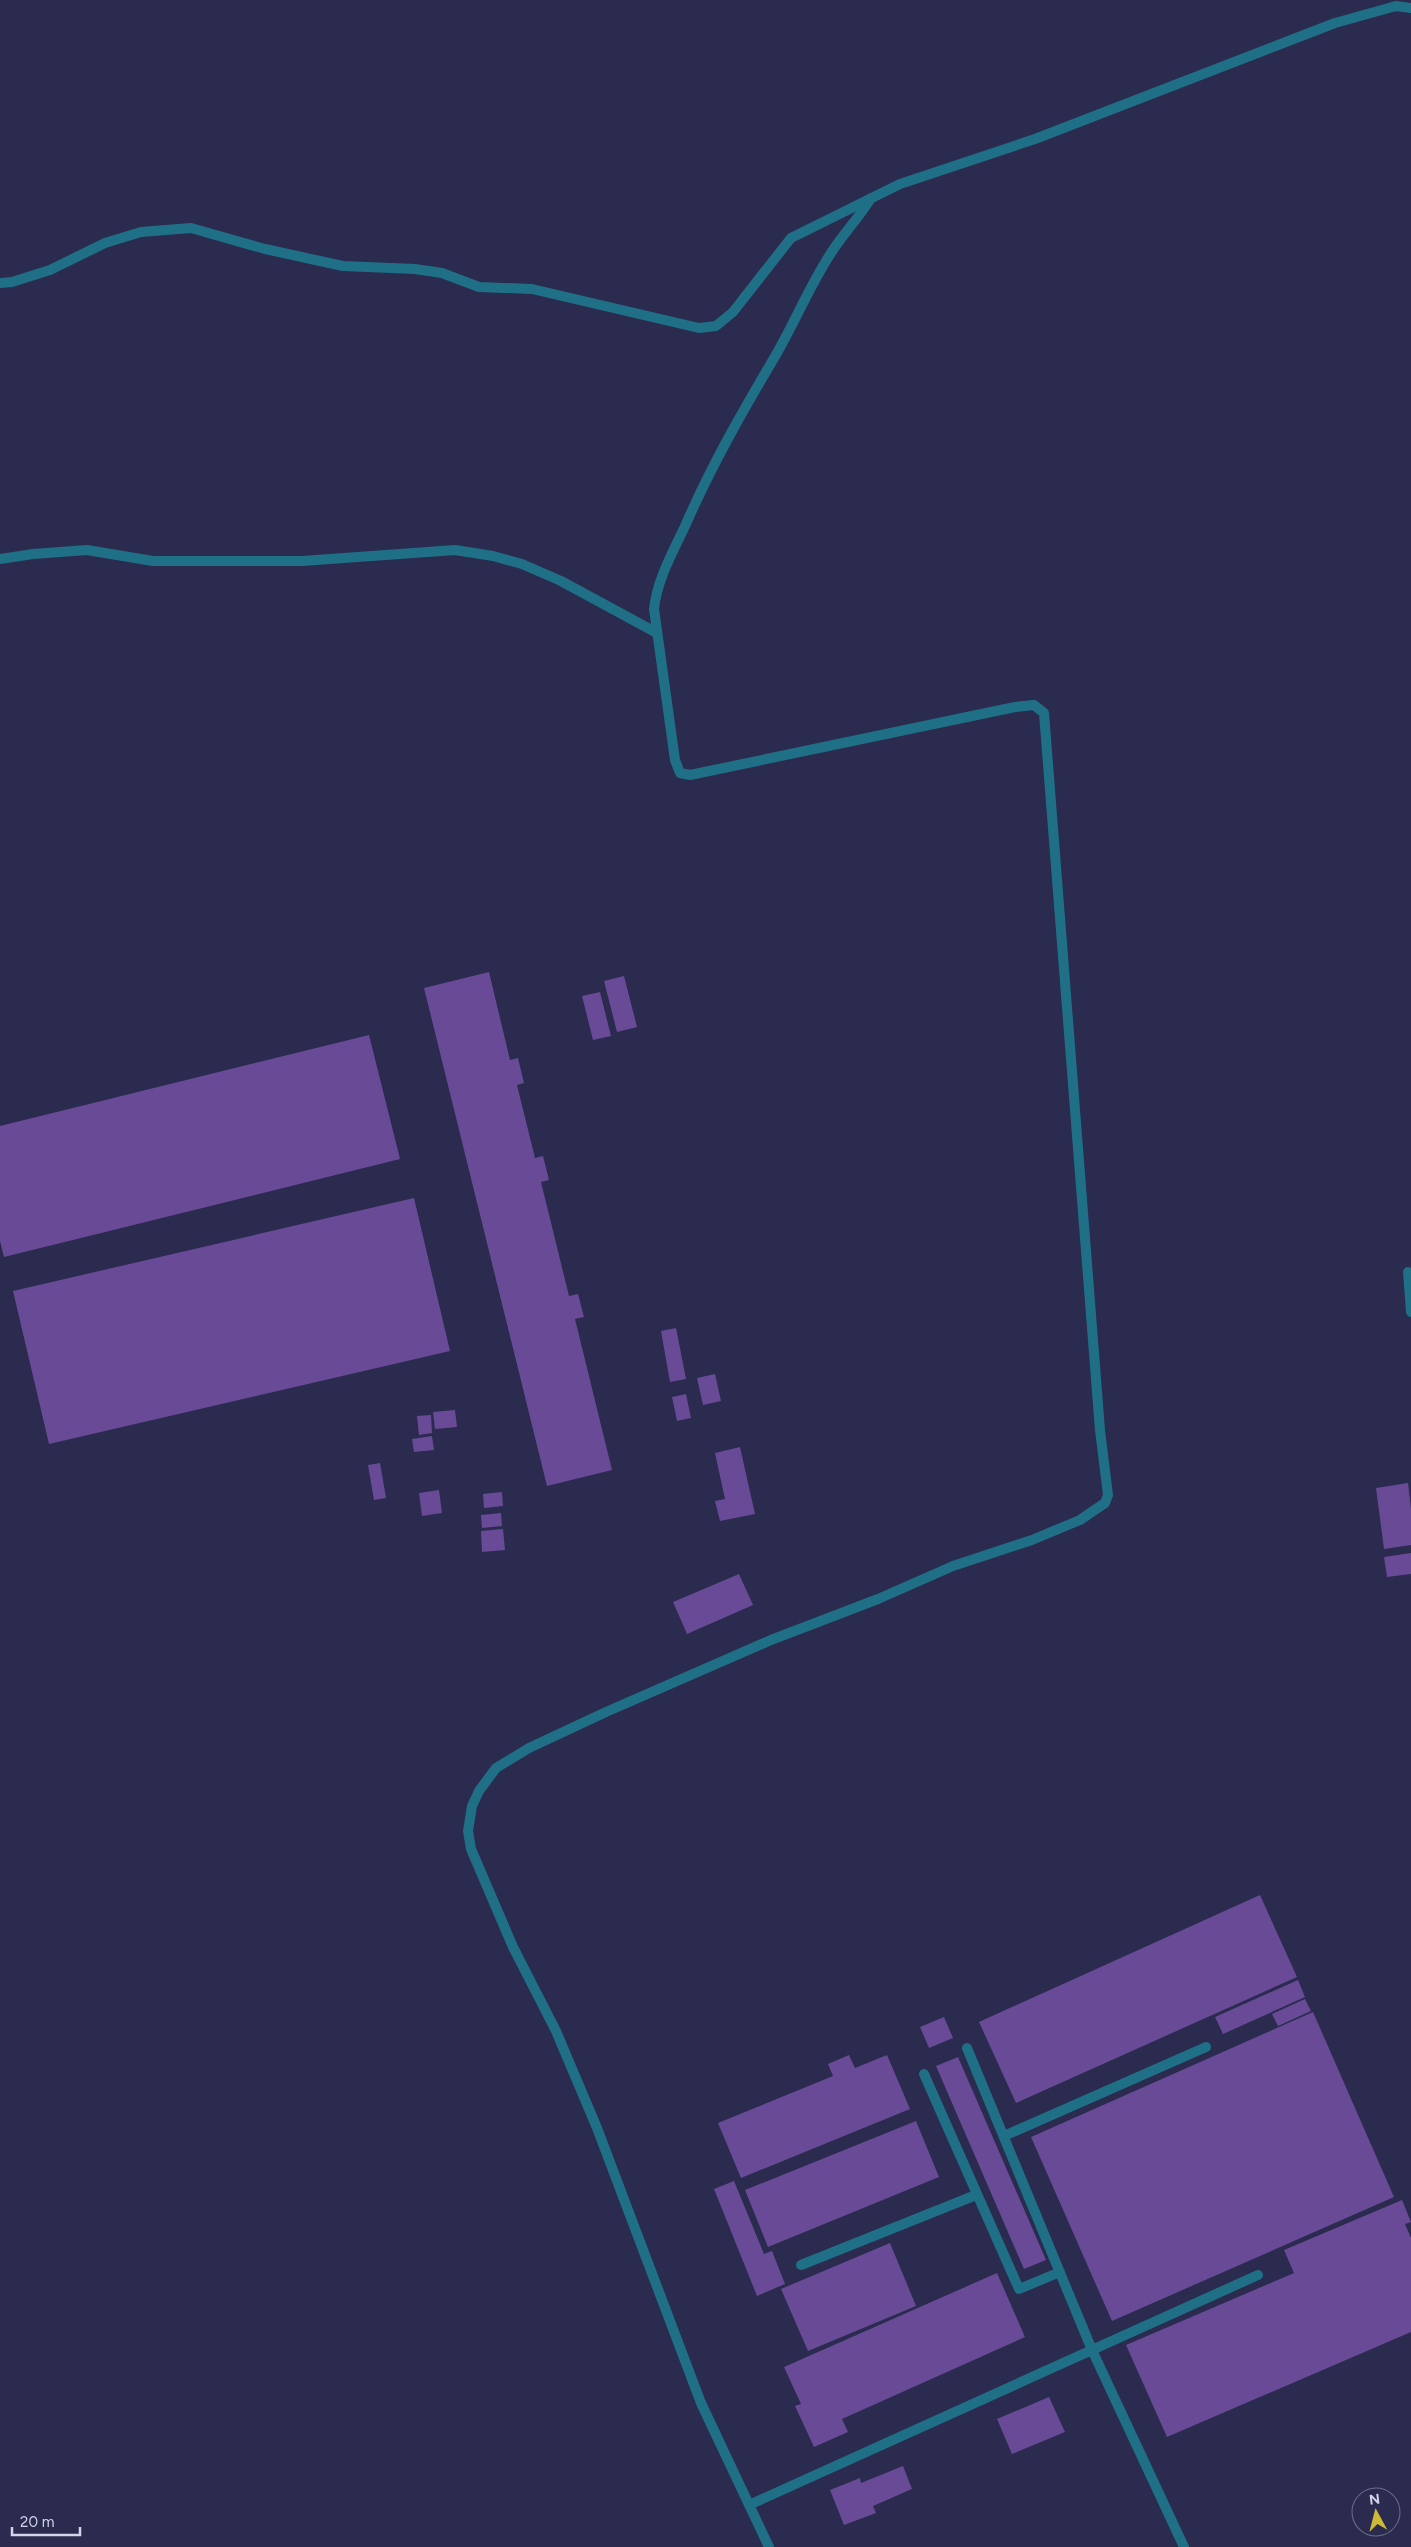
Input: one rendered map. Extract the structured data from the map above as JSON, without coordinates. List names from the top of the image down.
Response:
{
  "scale_bar": "20 m",
  "north": "top"
}
